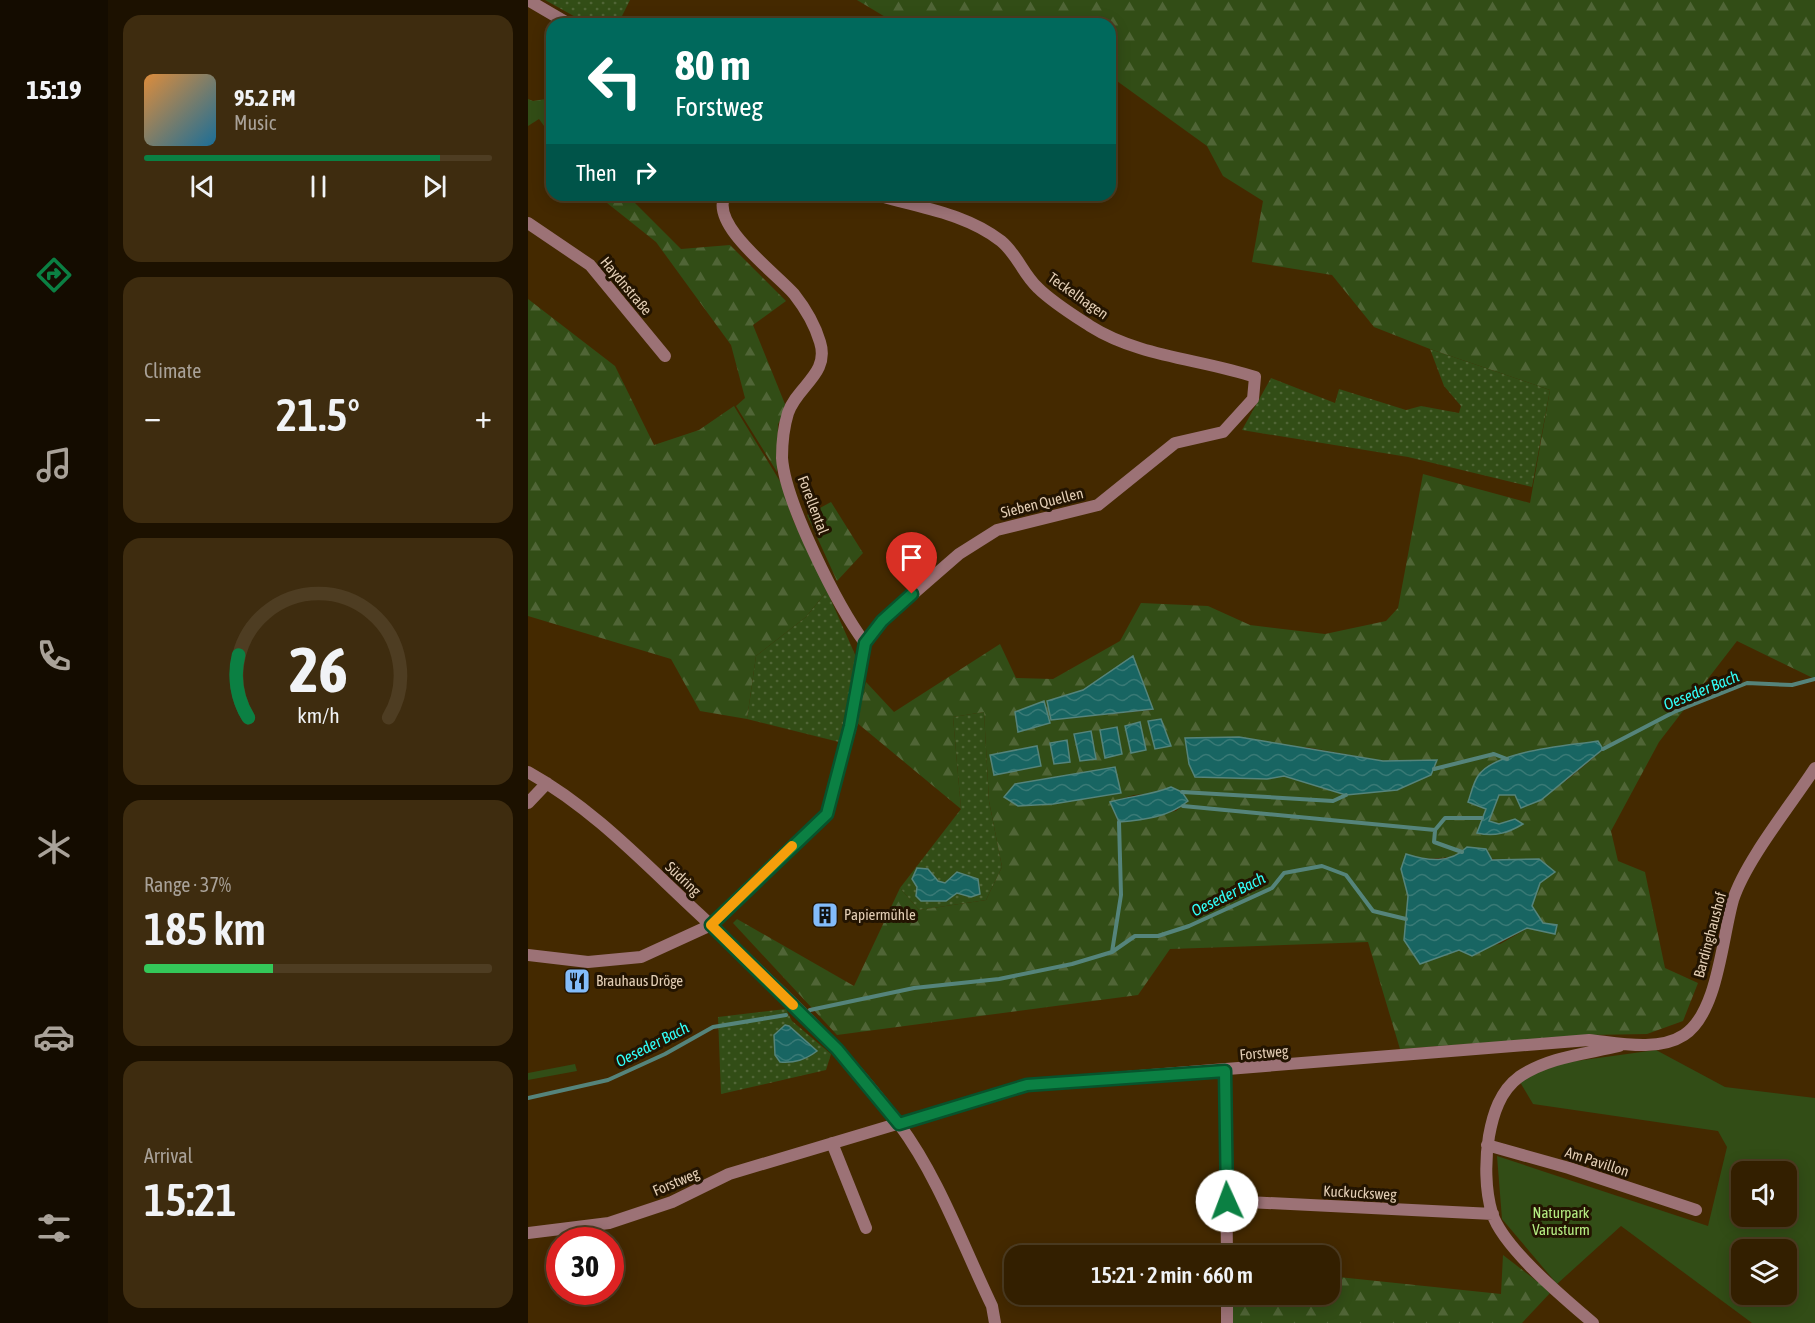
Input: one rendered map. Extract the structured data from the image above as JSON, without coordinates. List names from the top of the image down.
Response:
{
  "streets": {
    "street": [
      "Haydnstraße",
      "Teckelhagen",
      "Sieben Quellen",
      "Forellental",
      "Südring",
      "Bardinghaushof",
      "Forstweg",
      "Am Pavillon",
      "Kuckucksweg"
    ]
  },
  "crossings": [
    ["Teckelhagen", "Sieben Quellen"],
    ["Sieben Quellen", "Forellental"],
    ["Sieben Quellen", "Südring"],
    ["Südring", "Forstweg"],
    ["Bardinghaushof", "Forstweg"]
  ],
  "water": ["Oeseder Bach"],
  "parks": ["Naturpark Varusturm"],
  "places": {
    "building": ["Papiermühle"],
    "restaurant": ["Brauhaus Dröge"]
  },
  "page": {
    "tabs": "15:19",
    "turn": ["80 m", "Forstweg"],
    "song": ["95.2 FM", "Music"],
    "then": "Then",
    "tile": [
      "Climate",
      ["Range · 37%", "185 km"],
      ["Arrival", "15:21"]
    ],
    "heat": ["−", "21.5°", "+"],
    "limit": "30",
    "trip": "15:21 · 2 min · 660 m",
    "gauge": ["26", "km/h"]
  }
}
